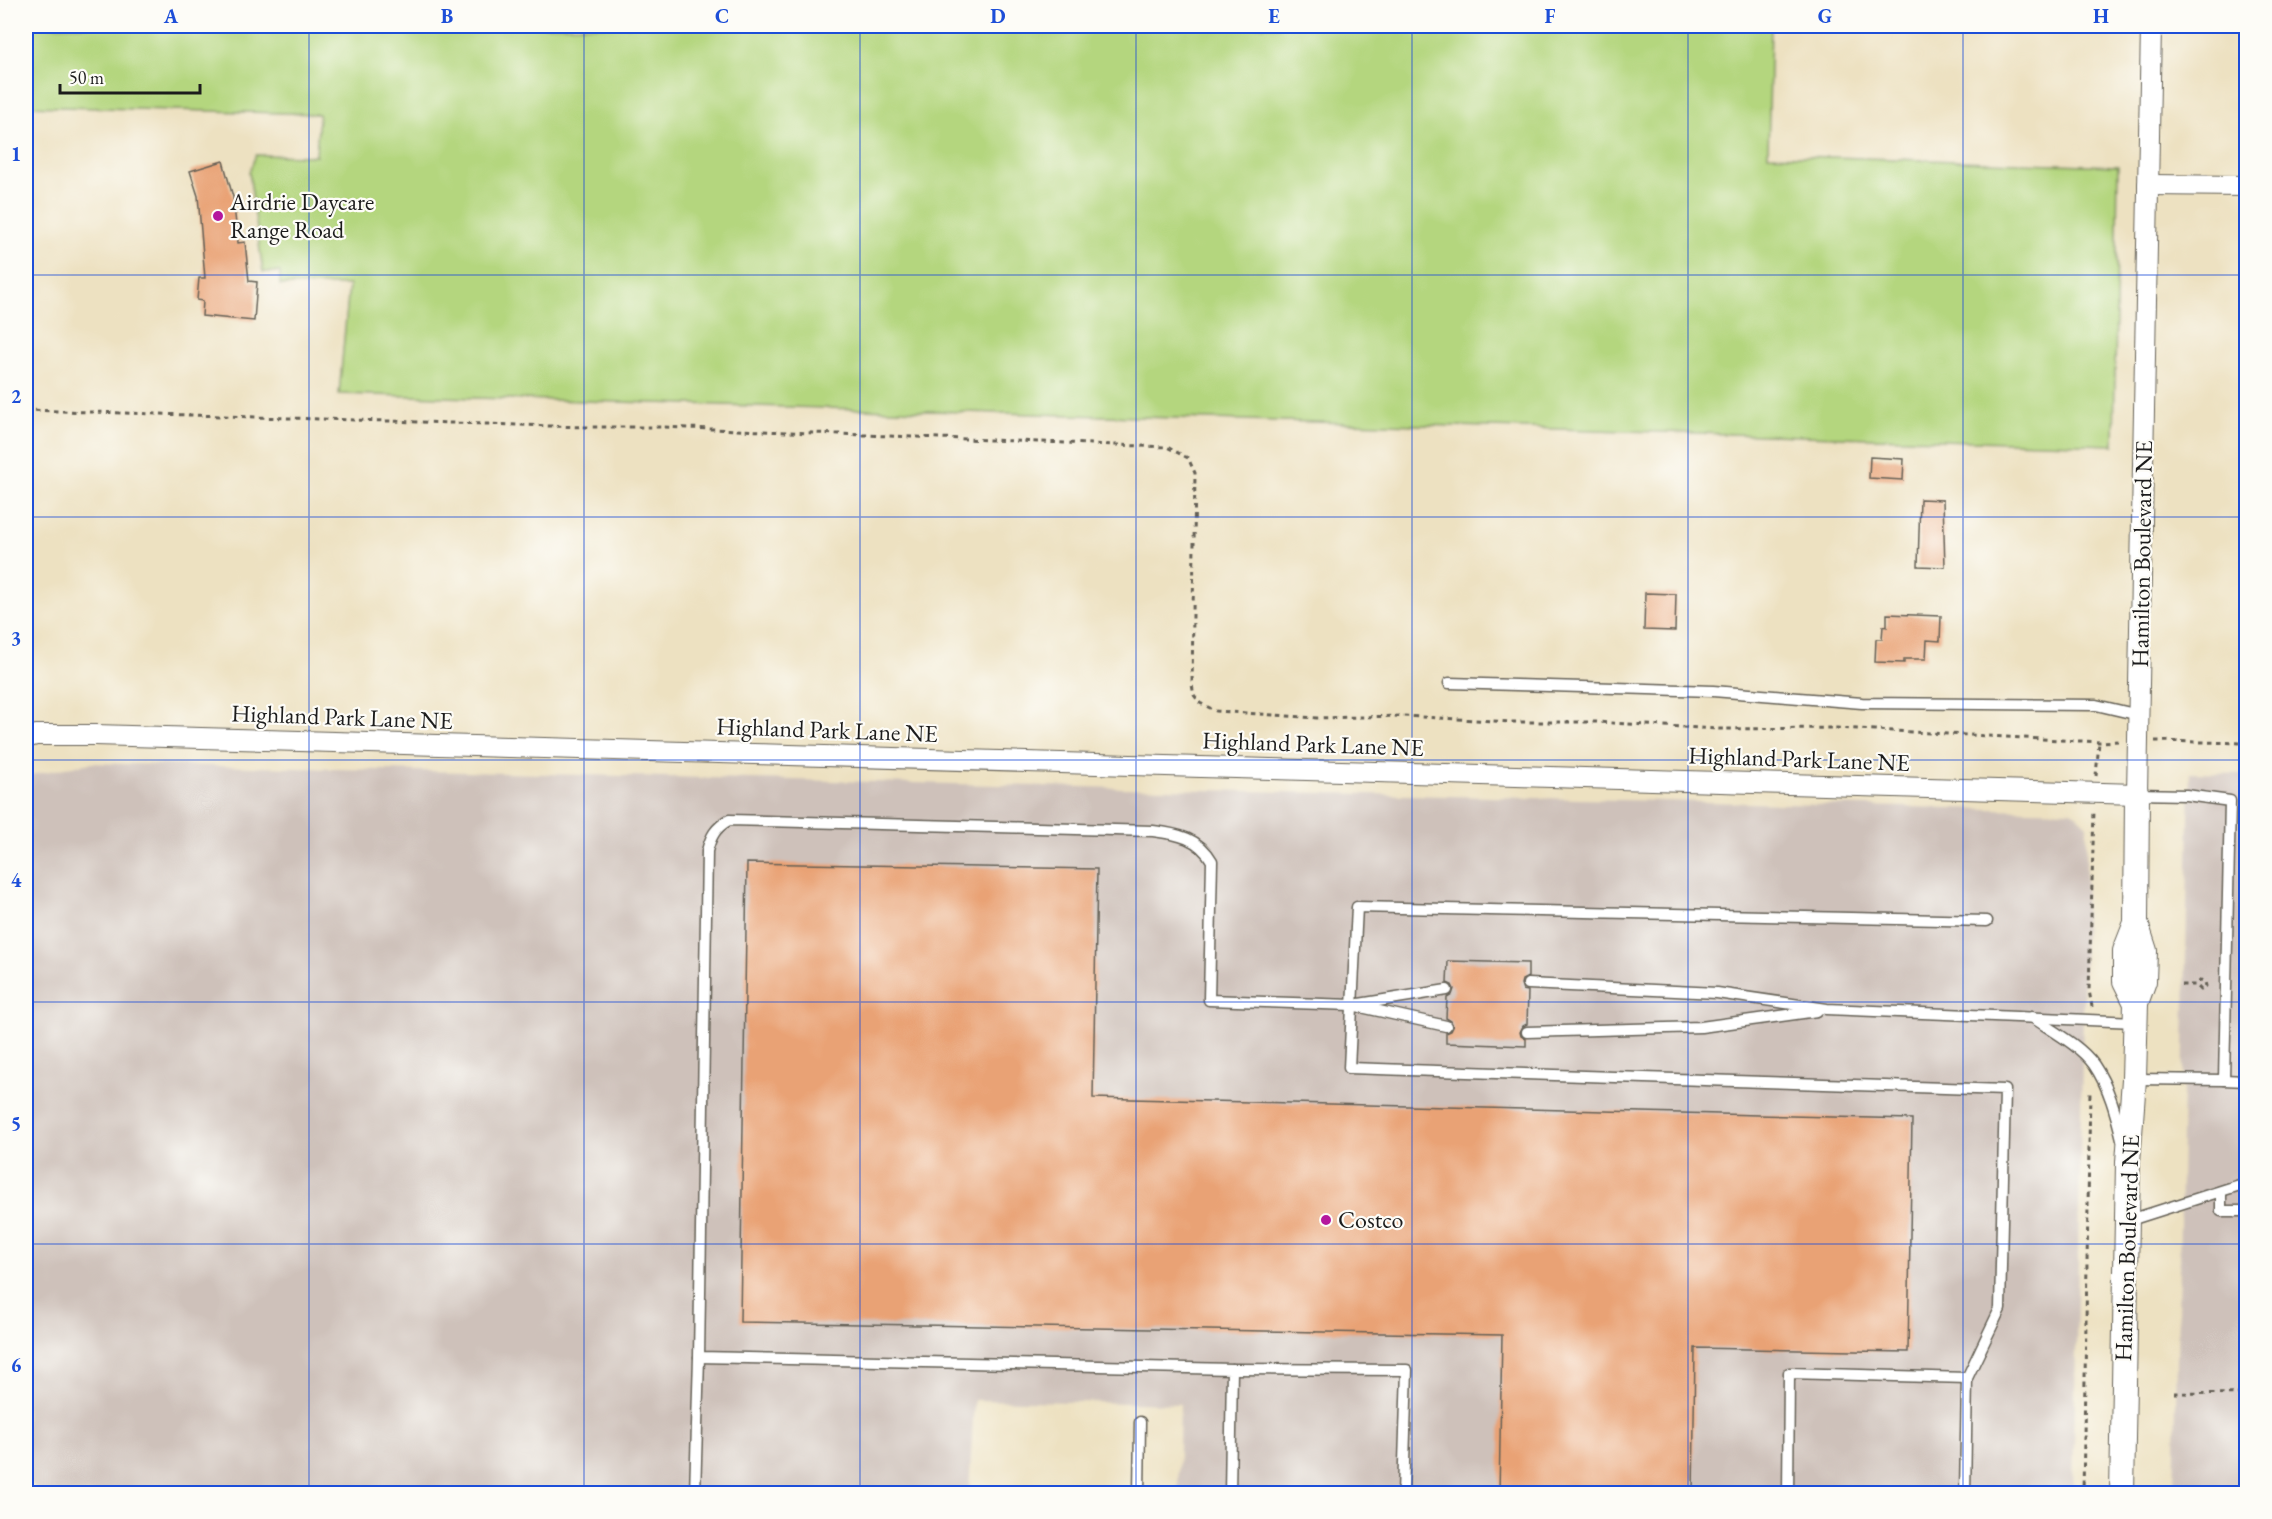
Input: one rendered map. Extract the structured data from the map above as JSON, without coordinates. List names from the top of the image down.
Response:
{
  "streets": {
    "street": ["Hamilton Boulevard NE", "Highland Park Lane NE"]
  },
  "crossings": [
    ["Hamilton Boulevard NE", "Highland Park Lane NE"]
  ],
  "places": ["Airdrie Daycare Range Road", "Costco"],
  "scale_bar": "50 m",
  "grid": {
    "columns": [
      "A",
      "B",
      "C",
      "D",
      "E",
      "F",
      "G",
      "H"
    ],
    "rows": [
      "1",
      "2",
      "3",
      "4",
      "5",
      "6"
    ]
  }
}
